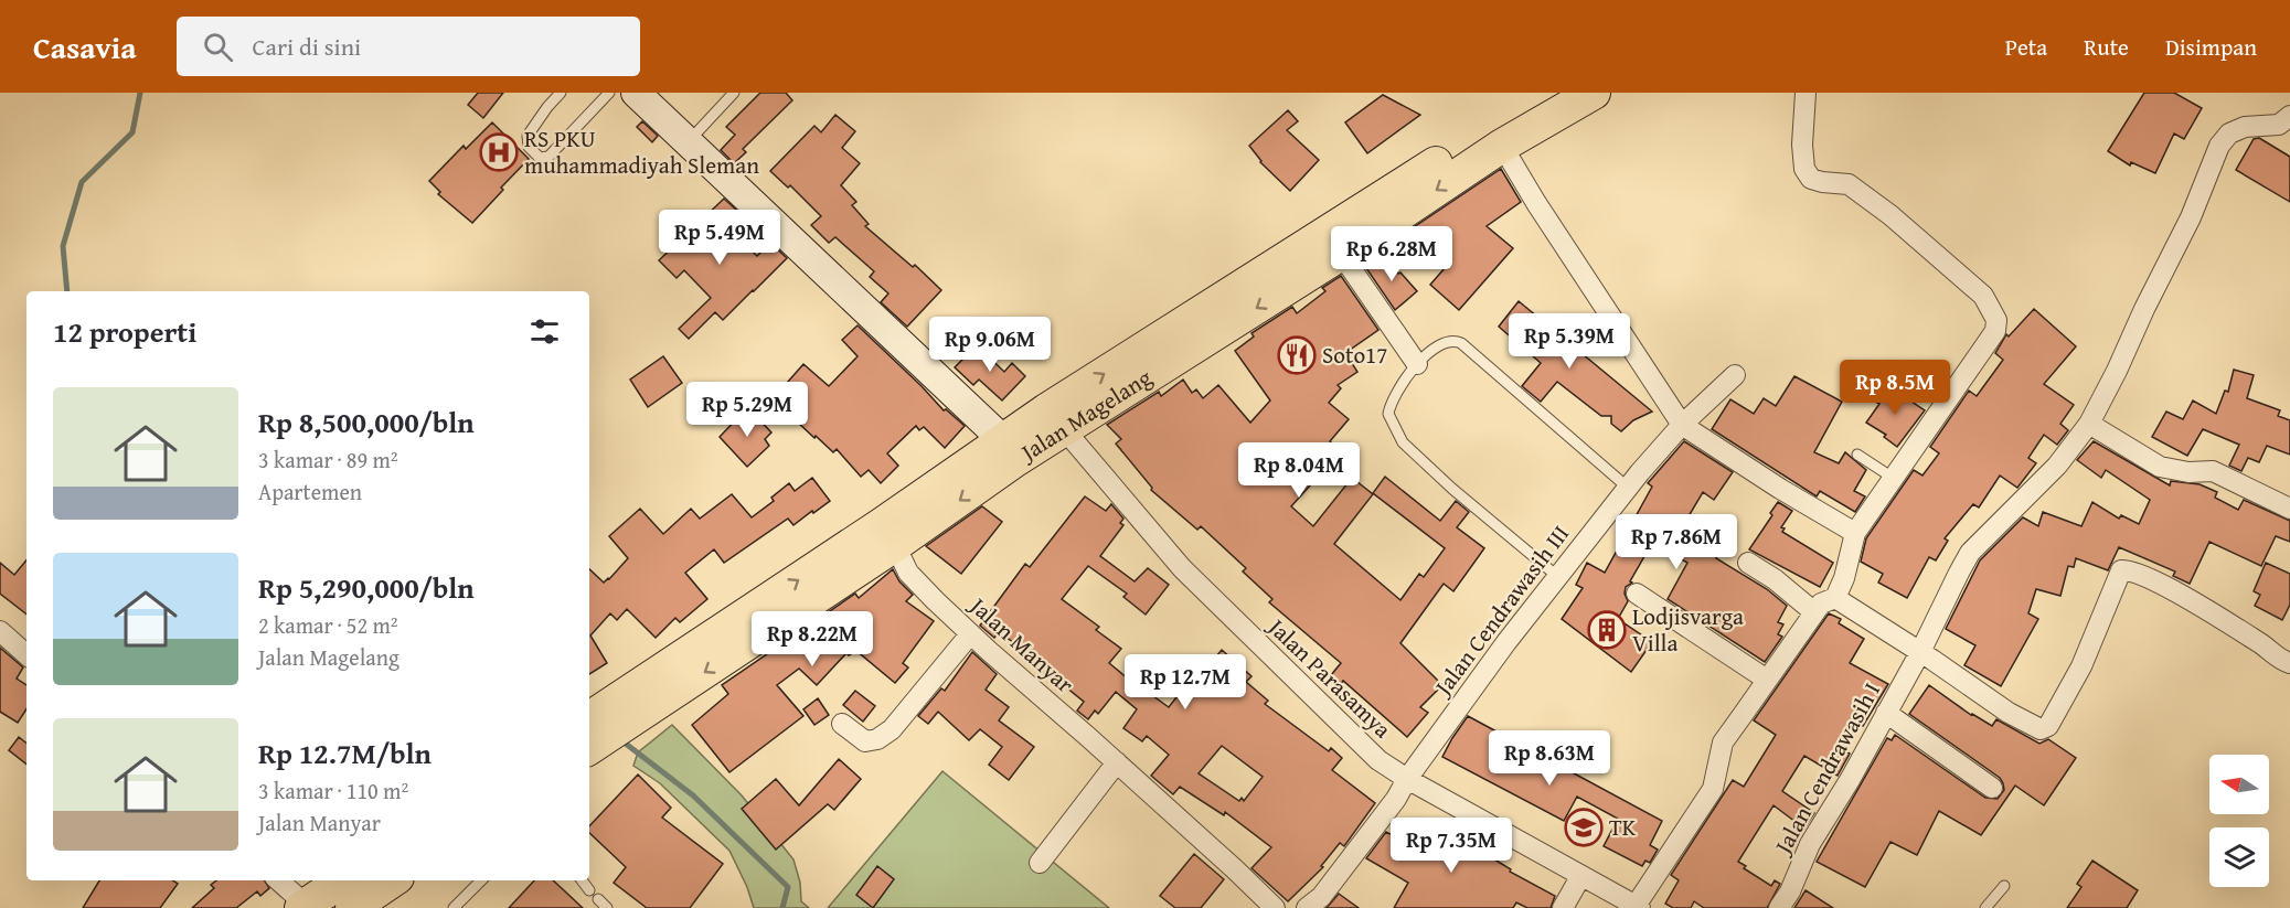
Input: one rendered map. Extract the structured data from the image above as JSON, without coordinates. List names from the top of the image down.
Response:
{
  "streets": {
    "highway": ["Jalan Magelang"],
    "street": [
      "Jalan Cendrawasih III",
      "Jalan Manyar",
      "Jalan Parasamya",
      "Jalan Cendrawasih I"
    ]
  },
  "crossings": [
    ["Jalan Magelang", "Jalan Manyar"],
    ["Jalan Magelang", "Jalan Parasamya"],
    ["Jalan Cendrawasih III", "Jalan Parasamya"]
  ],
  "places": {
    "hospital": ["RS PKU muhammadiyah Sleman"],
    "restaurant": ["Soto17"],
    "building": ["Lodjisvarga Villa"],
    "school or university": ["TK"]
  },
  "north": "left",
  "page": {
    "header": "Casavia",
    "search": "Cari di sini",
    "nav": ["Peta", "Rute", "Disimpan"],
    "price": [
      "Rp 5.49M",
      "Rp 6.28M",
      "Rp 5.39M",
      "Rp 9.06M",
      "Rp 8.5M",
      "Rp 5.29M",
      "Rp 8.04M",
      "Rp 7.86M",
      "Rp 8.22M",
      "Rp 12.7M",
      "Rp 8.63M",
      "Rp 7.35M"
    ],
    "heading": "12 properti",
    "list": [
      {
        "name": "Rp 8,500,000/bln",
        "note": "3 kamar · 89 m² · Apartemen"
      },
      {
        "name": "Rp 5,290,000/bln",
        "note": "2 kamar · 52 m² · Jalan Magelang"
      },
      {
        "name": "Rp 12.7M/bln",
        "note": "3 kamar · 110 m² · Jalan Manyar"
      }
    ]
  }
}
